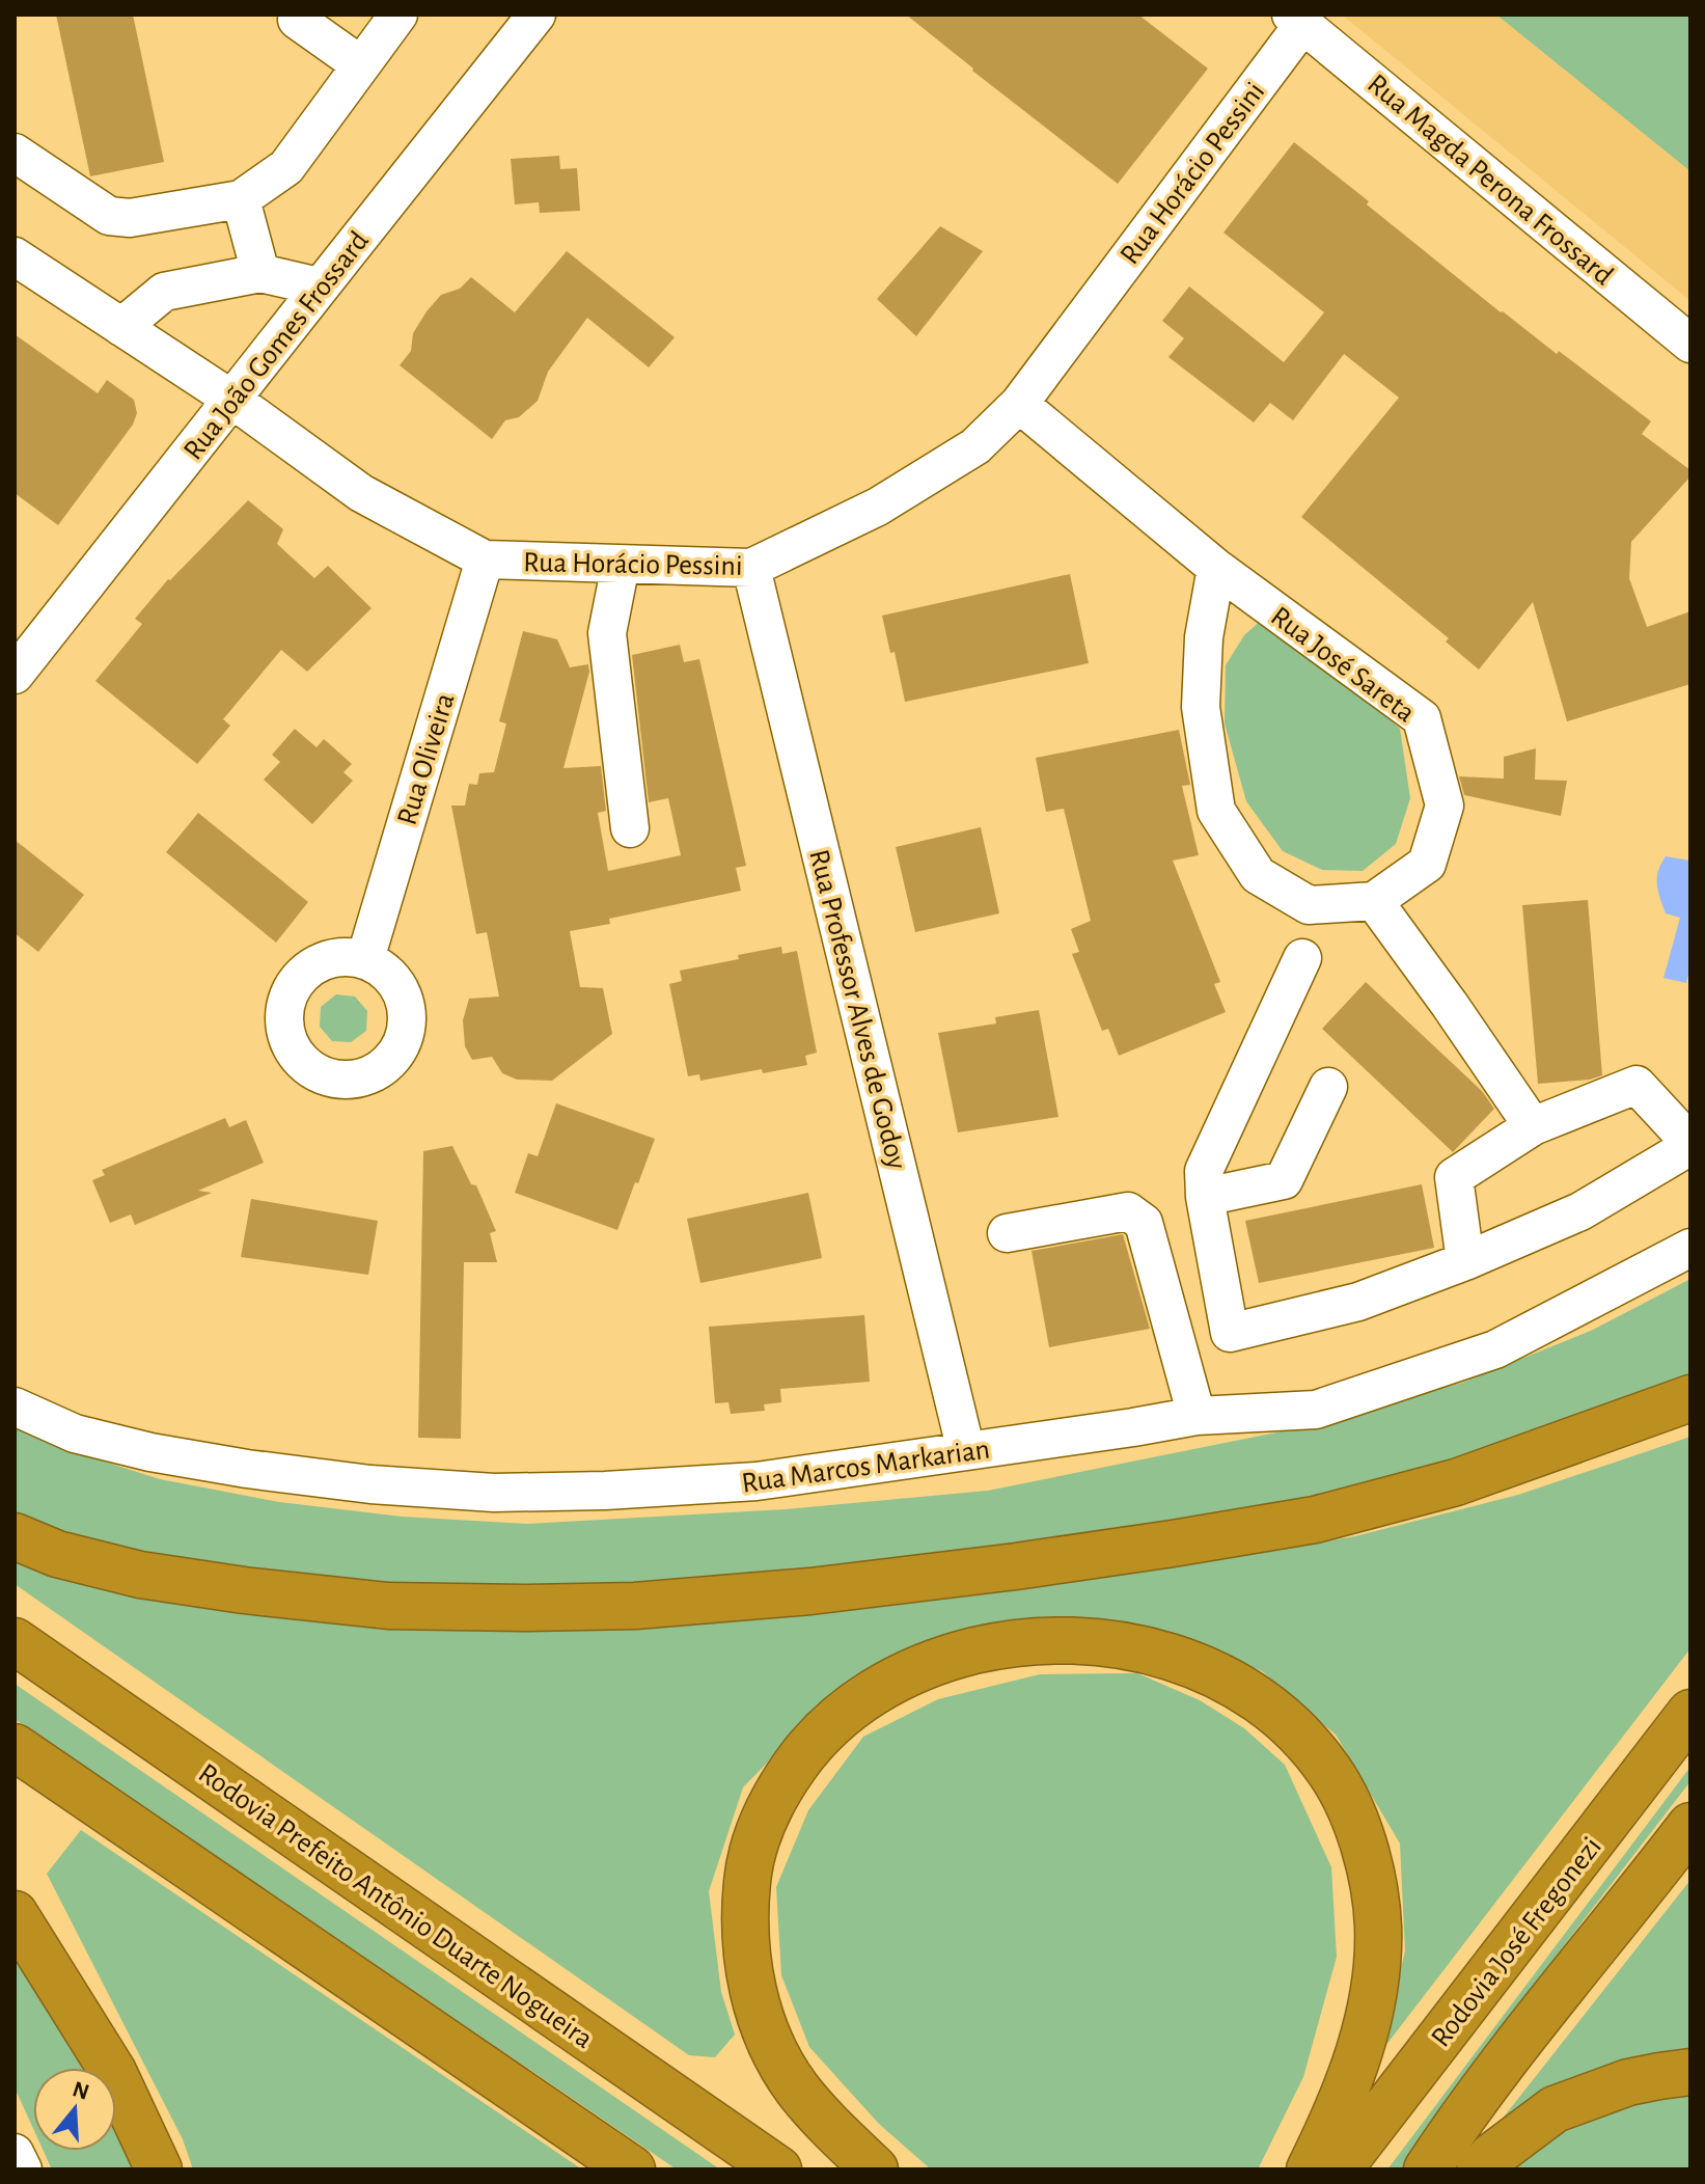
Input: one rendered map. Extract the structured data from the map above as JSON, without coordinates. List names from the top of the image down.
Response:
{
  "streets": {
    "highway": ["Rodovia Prefeito Antônio Duarte Nogueira", "Rodovia José Fregonezi"],
    "street": [
      "Rua Horácio Pessini",
      "Rua Magda Perona Frossard",
      "Rua João Gomes Frossard",
      "Rua José Sareta",
      "Rua Oliveira",
      "Rua Professor Alves de Godoy",
      "Rua Marcos Markarian"
    ]
  },
  "crossings": [
    ["Rua Horácio Pessini", "Rua Magda Perona Frossard"],
    ["Rua Horácio Pessini", "Rua João Gomes Frossard"],
    ["Rua Horácio Pessini", "Rua José Sareta"],
    ["Rua Horácio Pessini", "Rua Oliveira"],
    ["Rua Horácio Pessini", "Rua Professor Alves de Godoy"],
    ["Rua Professor Alves de Godoy", "Rua Marcos Markarian"]
  ],
  "north": "top"
}
